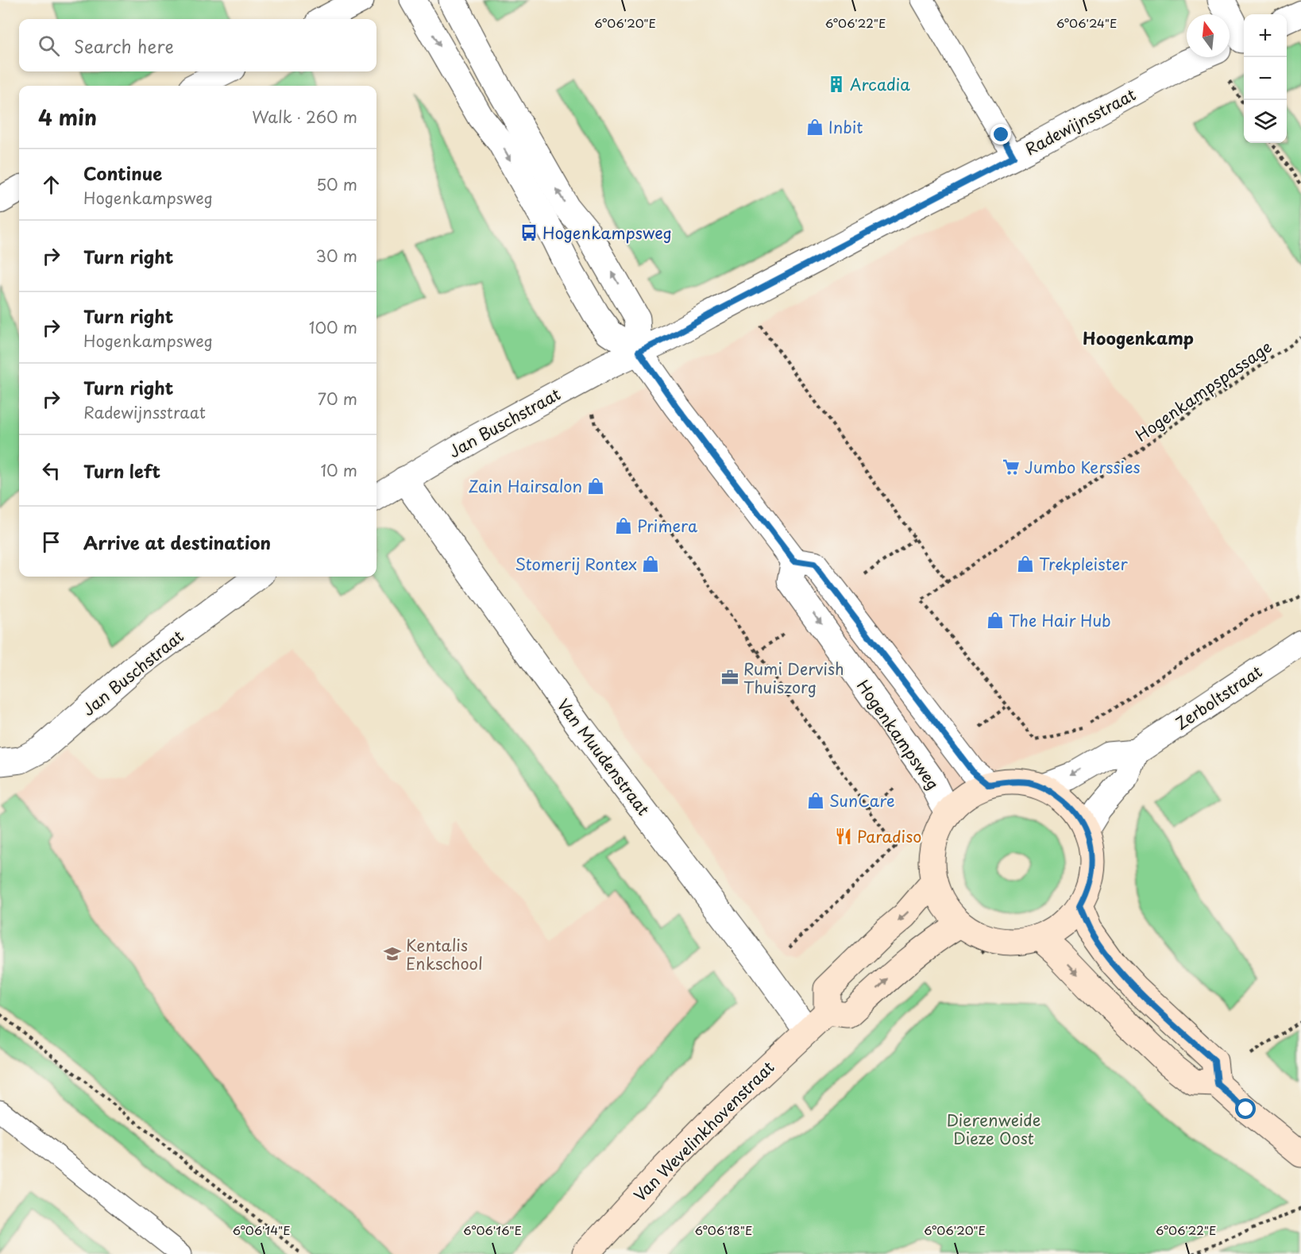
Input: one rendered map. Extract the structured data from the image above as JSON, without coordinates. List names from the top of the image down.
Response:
{
  "streets": {
    "main road": ["Van Wevelinkhovenstraat"],
    "street": [
      "Radewijnsstraat",
      "Jan Buschstraat",
      "Zerboltstraat",
      "Hogenkampsweg",
      "Van Muudenstraat"
    ],
    "path": ["Hogenkampspassage"]
  },
  "crossings": [
    ["Radewijnsstraat", "Jan Buschstraat"],
    ["Jan Buschstraat", "Van Muudenstraat"],
    ["Zerboltstraat", "Hogenkampsweg"],
    ["Van Muudenstraat", "Van Wevelinkhovenstraat"]
  ],
  "districts": ["Hoogenkamp"],
  "parks": ["Dierenweide Dieze Oost"],
  "places": {
    "building": ["Arcadia"],
    "shop": [
      "Inbit",
      "Zain Hairsalon",
      "Primera",
      "Stomerij Rontex",
      "Trekpleister",
      "The Hair Hub",
      "SunCare"
    ],
    "bus stop": ["Hogenkampsweg"],
    "supermarket": ["Jumbo Kerssies"],
    "office": ["Rumi Dervish Thuiszorg"],
    "restaurant": ["Paradiso"],
    "school or university": ["Kentalis Enkschool"]
  },
  "north": "top",
  "page": {
    "map_buttons": ["+", "−"],
    "search": "Search here",
    "heading": ["4 min", "Walk · 260 m"],
    "list": [
      ["Continue", "Hogenkampsweg", "50 m"],
      ["Turn right", "30 m"],
      ["Turn right", "Hogenkampsweg", "100 m"],
      ["Turn right", "Radewijnsstraat", "70 m"],
      ["Turn left", "10 m"],
      "Arrive at destination"
    ]
  },
  "coordinates": [
    "6°06'20\"E",
    "6°06'22\"E",
    "6°06'24\"E",
    "6°06'14\"E",
    "6°06'16\"E",
    "6°06'18\"E"
  ]
}
